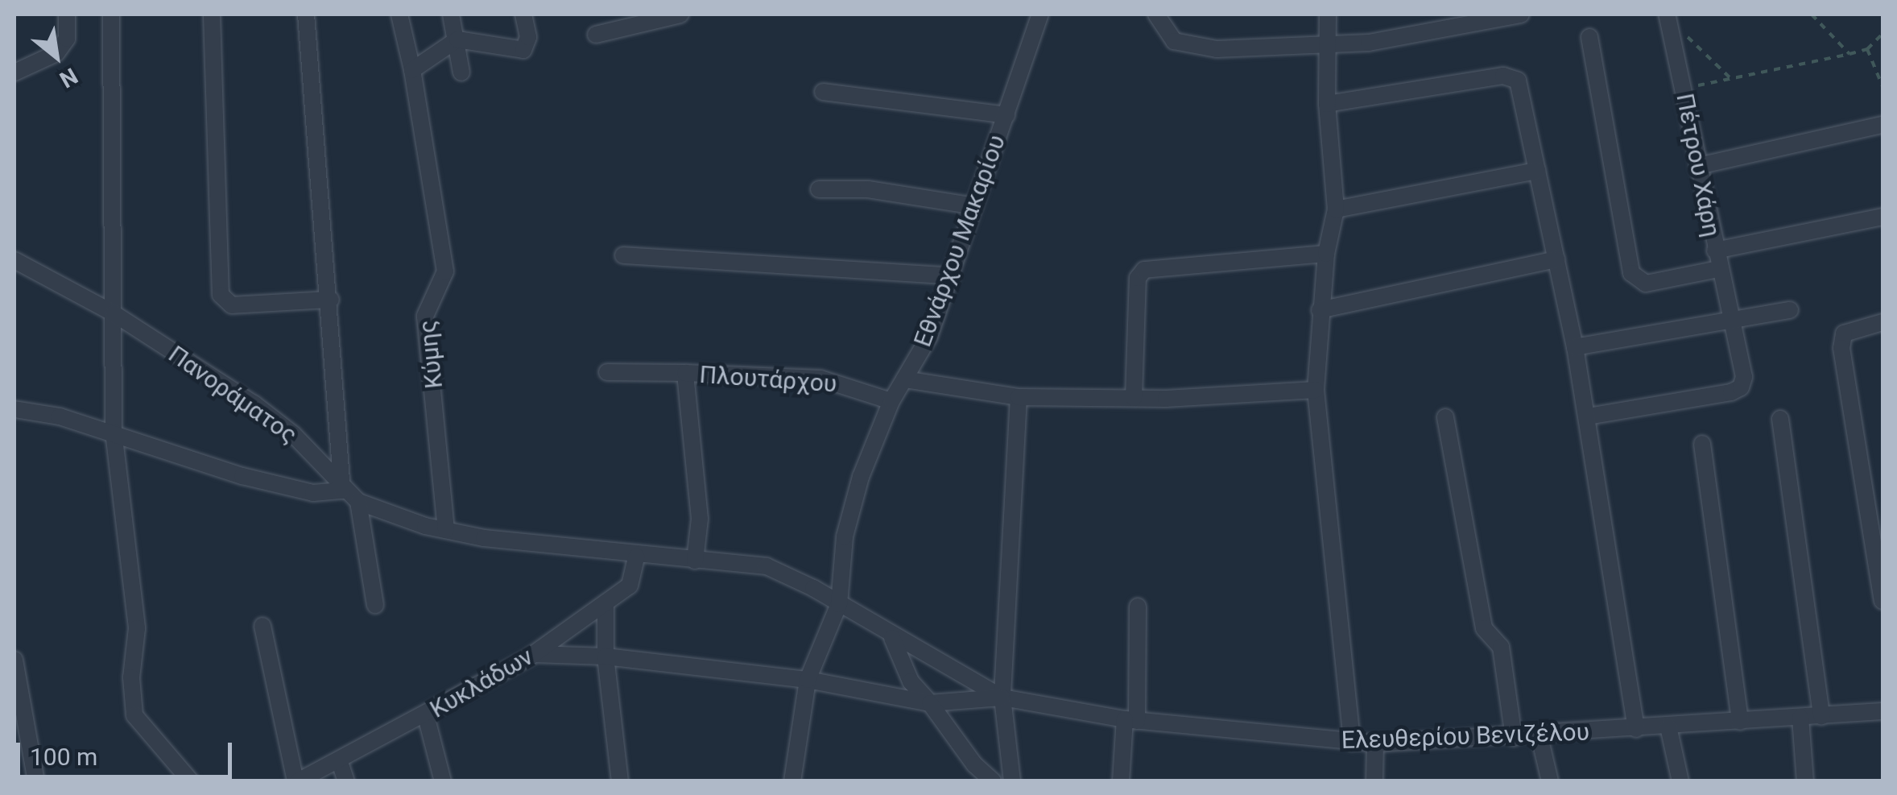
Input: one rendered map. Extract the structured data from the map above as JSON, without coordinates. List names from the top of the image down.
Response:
{
  "streets": {
    "street": [
      "Πέτρου Χάρη",
      "Εθνάρχου Μακαρίου",
      "Κύμης",
      "Πλουτάρχου",
      "Πανοράματος",
      "Κυκλάδων",
      "Ελευθερίου Βενιζέλου"
    ]
  },
  "crossings": [
    ["Εθνάρχου Μακαρίου", "Πλουτάρχου"],
    ["Εθνάρχου Μακαρίου", "Πανοράματος"],
    ["Κύμης", "Πανοράματος"],
    ["Πλουτάρχου", "Πανοράματος"],
    ["Πανοράματος", "Κυκλάδων"],
    ["Πανοράματος", "Ελευθερίου Βενιζέλου"]
  ],
  "scale_bar": "100 m",
  "north": "bottom right"
}
